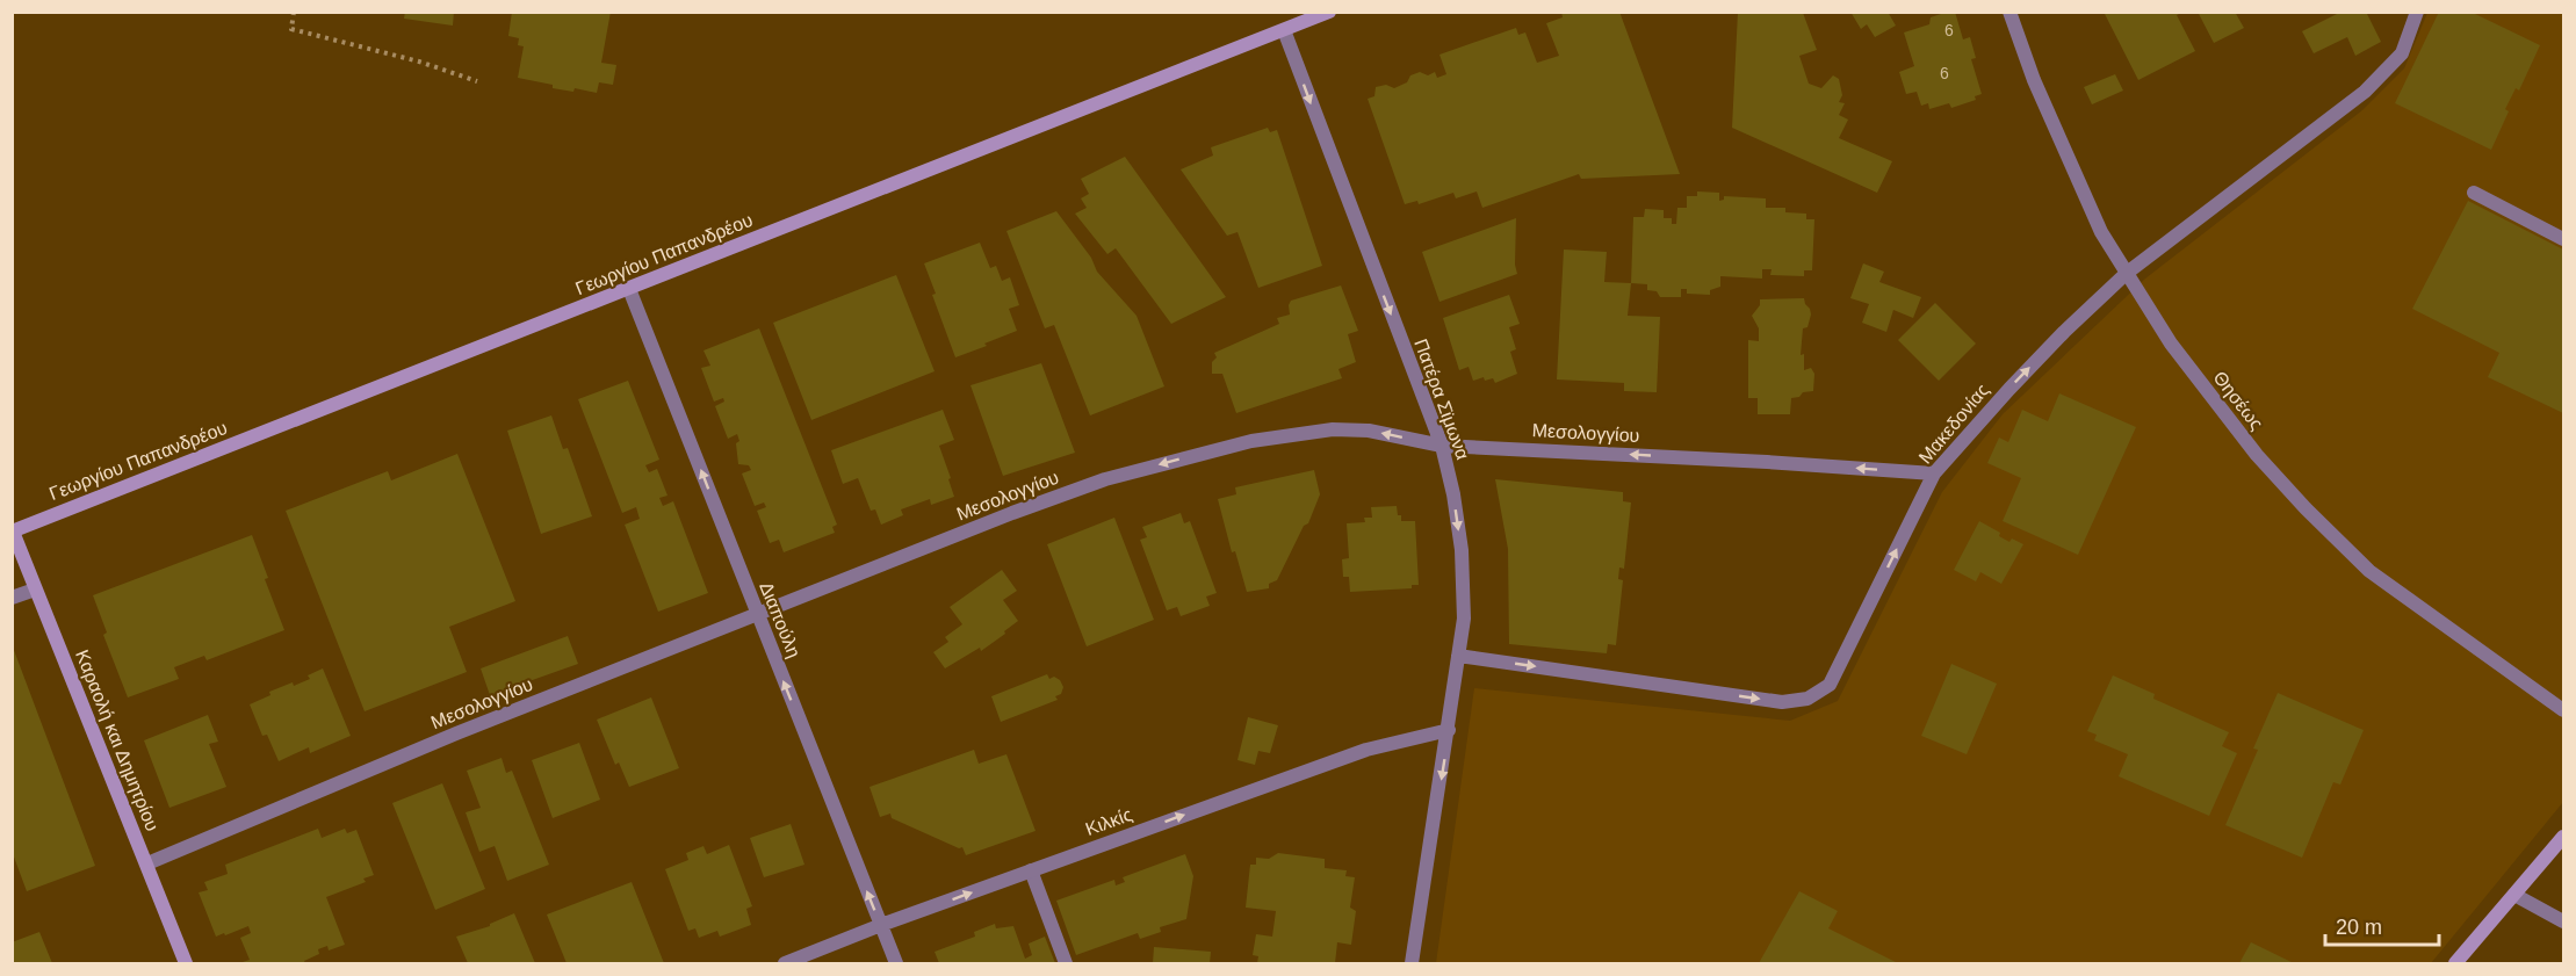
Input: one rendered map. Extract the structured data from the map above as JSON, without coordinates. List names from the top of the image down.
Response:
{
  "streets": {
    "main road": ["Γεωργίου Παπανδρέου", "Καραολή και Δημητρίου"],
    "street": [
      "Πατέρα Σϊμωνα",
      "Θησέως",
      "Μακεδονίας",
      "Μεσολογγίου",
      "Διαπούλη",
      "Κιλκίς"
    ]
  },
  "crossings": [
    ["Γεωργίου Παπανδρέου", "Πατέρα Σϊμωνα"],
    ["Γεωργίου Παπανδρέου", "Διαπούλη"],
    ["Γεωργίου Παπανδρέου", "Καραολή και Δημητρίου"],
    ["Πατέρα Σϊμωνα", "Μακεδονίας"],
    ["Πατέρα Σϊμωνα", "Μεσολογγίου"],
    ["Πατέρα Σϊμωνα", "Κιλκίς"],
    ["Θησέως", "Μακεδονίας"],
    ["Μακεδονίας", "Μεσολογγίου"],
    ["Μεσολογγίου", "Διαπούλη"],
    ["Μεσολογγίου", "Καραολή και Δημητρίου"],
    ["Διαπούλη", "Κιλκίς"]
  ],
  "one_way": [
    "Πατέρα Σϊμωνα",
    "Μακεδονίας",
    "Μεσολογγίου",
    "Διαπούλη",
    "Κιλκίς"
  ],
  "house_numbers": ["6", "6"],
  "scale_bar": "20 m"
}
